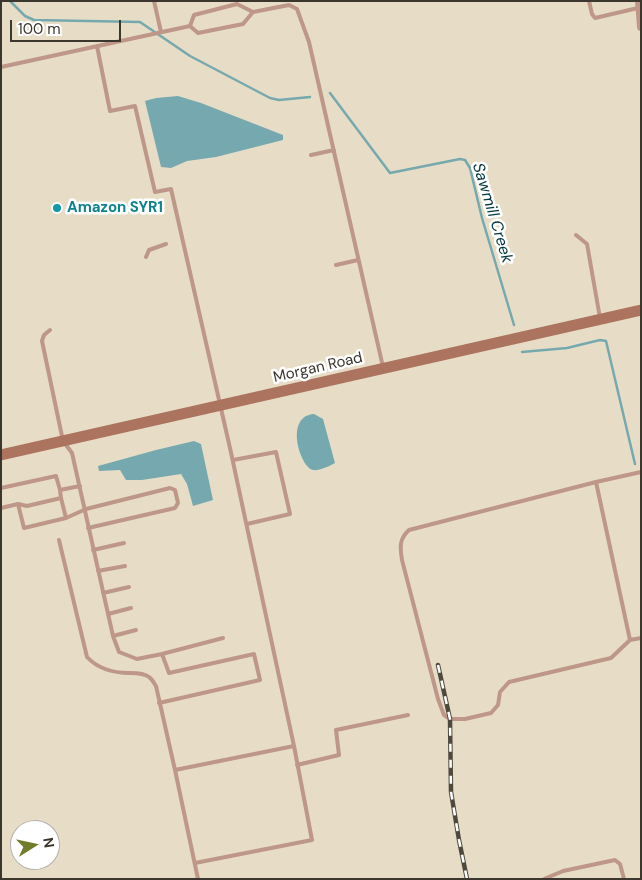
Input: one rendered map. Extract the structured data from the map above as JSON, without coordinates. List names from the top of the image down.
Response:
{
  "streets": {
    "street": ["Morgan Road"]
  },
  "water": ["Sawmill Creek"],
  "places": ["Amazon SYR1"],
  "scale_bar": "100 m",
  "north": "right"
}
